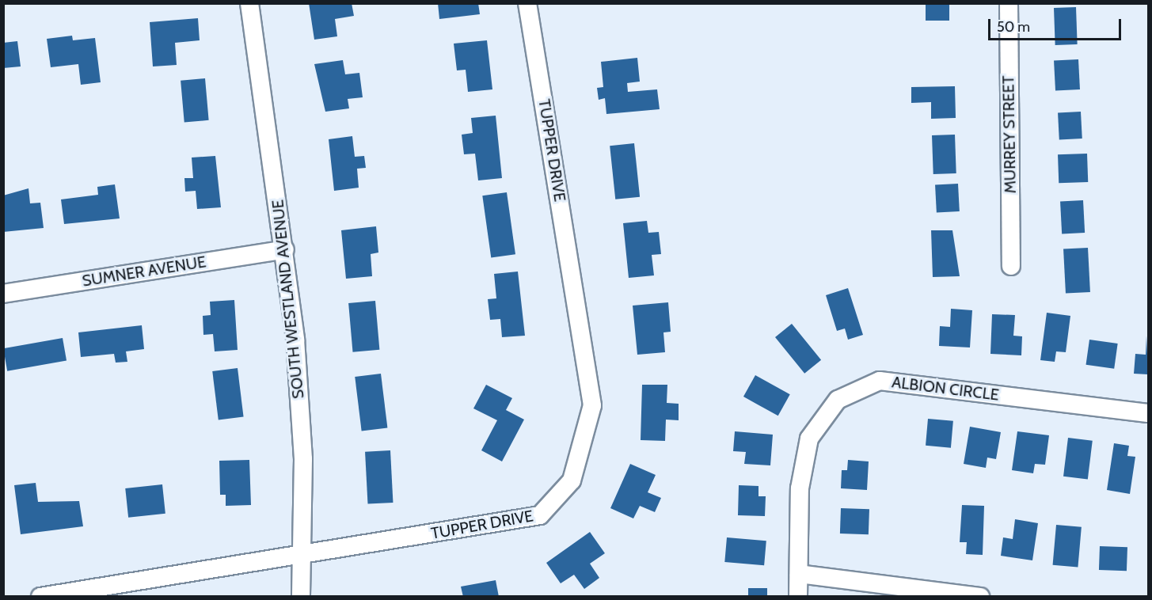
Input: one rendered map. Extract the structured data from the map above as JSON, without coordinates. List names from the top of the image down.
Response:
{
  "streets": {
    "street": [
      "MURREY STREET",
      "TUPPER DRIVE",
      "SUMNER AVENUE",
      "SOUTH WESTLAND AVENUE",
      "ALBION CIRCLE"
    ]
  },
  "crossings": [
    ["TUPPER DRIVE", "SOUTH WESTLAND AVENUE"],
    ["SUMNER AVENUE", "SOUTH WESTLAND AVENUE"]
  ],
  "scale_bar": "50 m"
}
